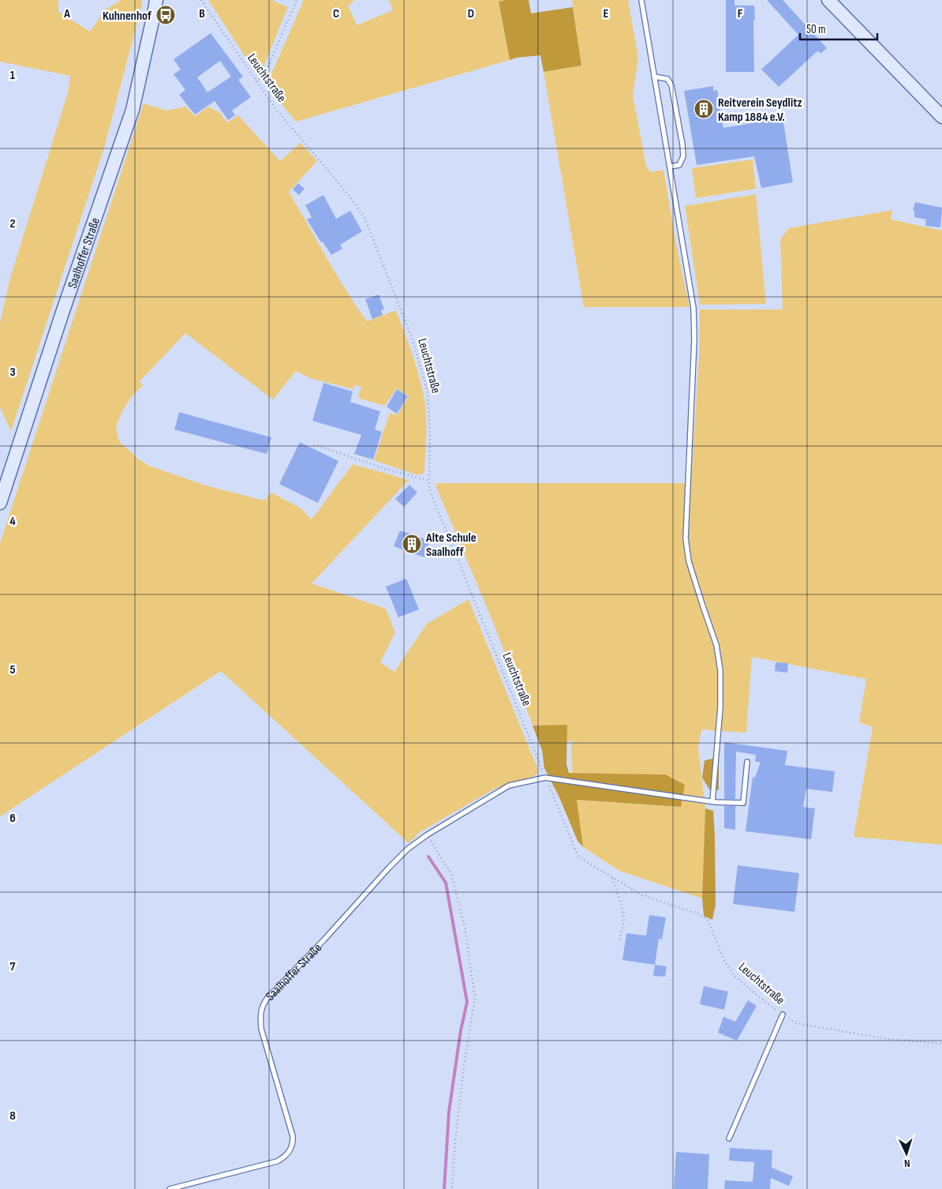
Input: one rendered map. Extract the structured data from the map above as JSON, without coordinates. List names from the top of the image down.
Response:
{
  "streets": {
    "street": ["Saalhoffer Straße"],
    "path": ["Leuchtstraße"]
  },
  "crossings": [
    ["Leuchtstraße", "Saalhoffer Straße"]
  ],
  "places": {
    "bus stop": ["Kuhnenhof"],
    "building": ["Reitverein Seydlitz Kamp 1884 e.V.", "Alte Schule Saalhoff"]
  },
  "scale_bar": "50 m",
  "north": "bottom",
  "grid": {
    "columns": [
      "A",
      "B",
      "C",
      "D",
      "E",
      "F"
    ],
    "rows": [
      "1",
      "2",
      "3",
      "4",
      "5",
      "6",
      "7",
      "8"
    ]
  }
}
